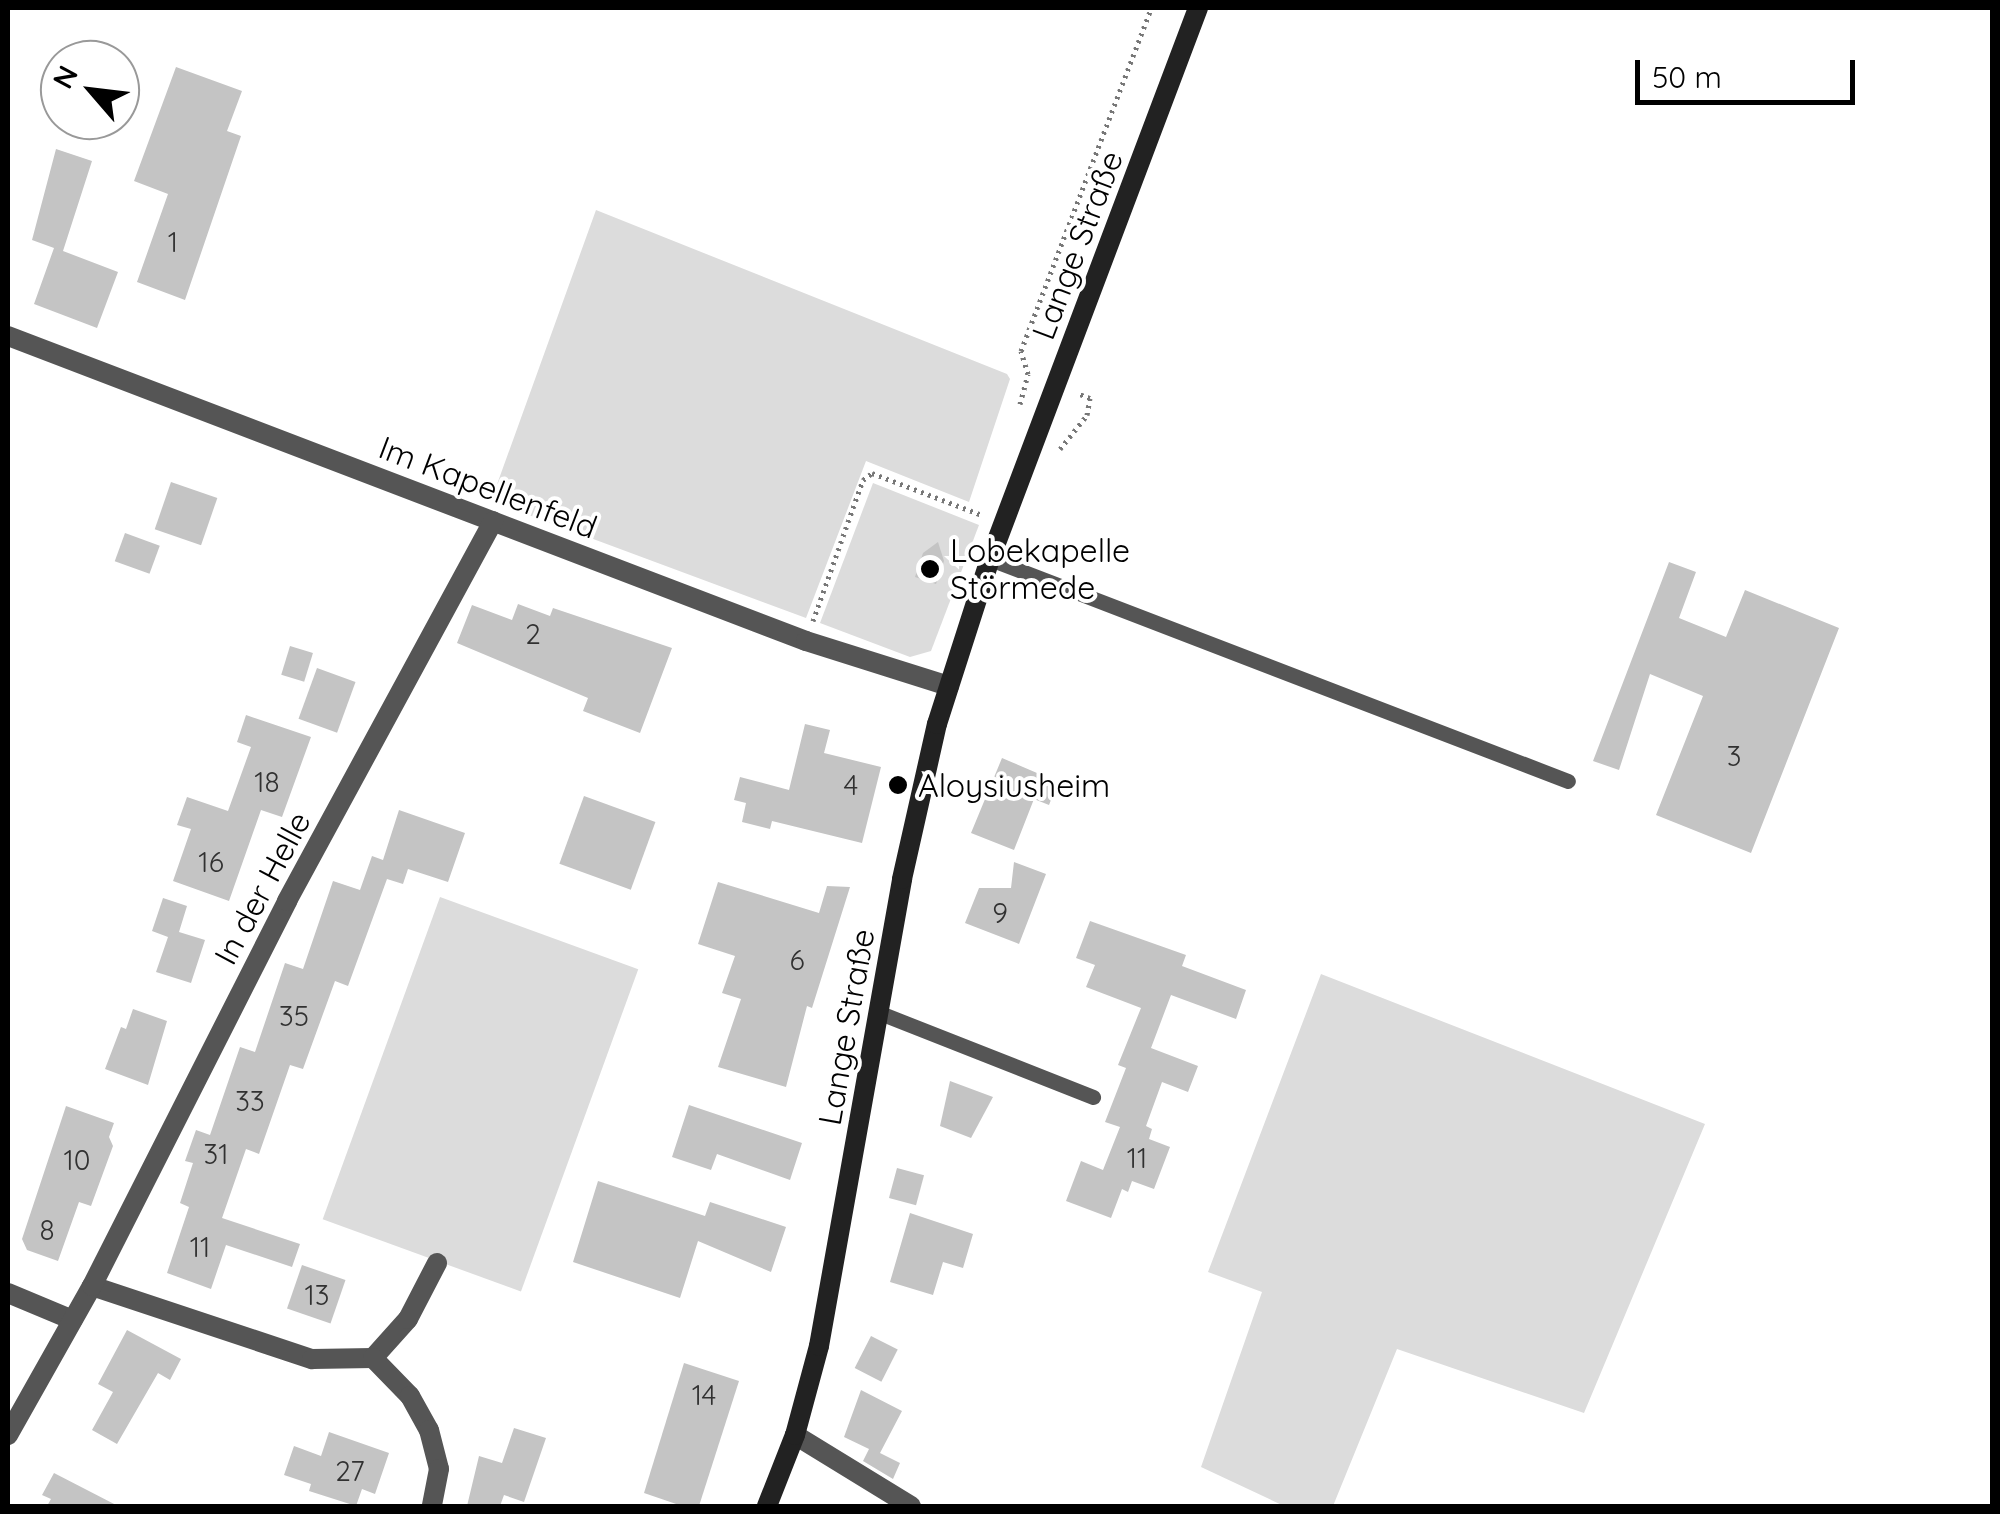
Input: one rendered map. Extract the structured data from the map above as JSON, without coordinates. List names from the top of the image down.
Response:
{
  "streets": {
    "main road": ["Lange Straße"],
    "street": ["Im Kapellenfeld", "In der Helle"]
  },
  "crossings": [
    ["Lange Straße", "Im Kapellenfeld"],
    ["Im Kapellenfeld", "In der Helle"]
  ],
  "places": ["Lobekapelle Störmede", "Aloysiusheim"],
  "house_numbers": [
    "1",
    "2",
    "3",
    "18",
    "4",
    "16",
    "9",
    "6",
    "35",
    "33",
    "31",
    "11",
    "10",
    "8",
    "11",
    "13",
    "14",
    "27"
  ],
  "scale_bar": "50 m",
  "north": "top left"
}
